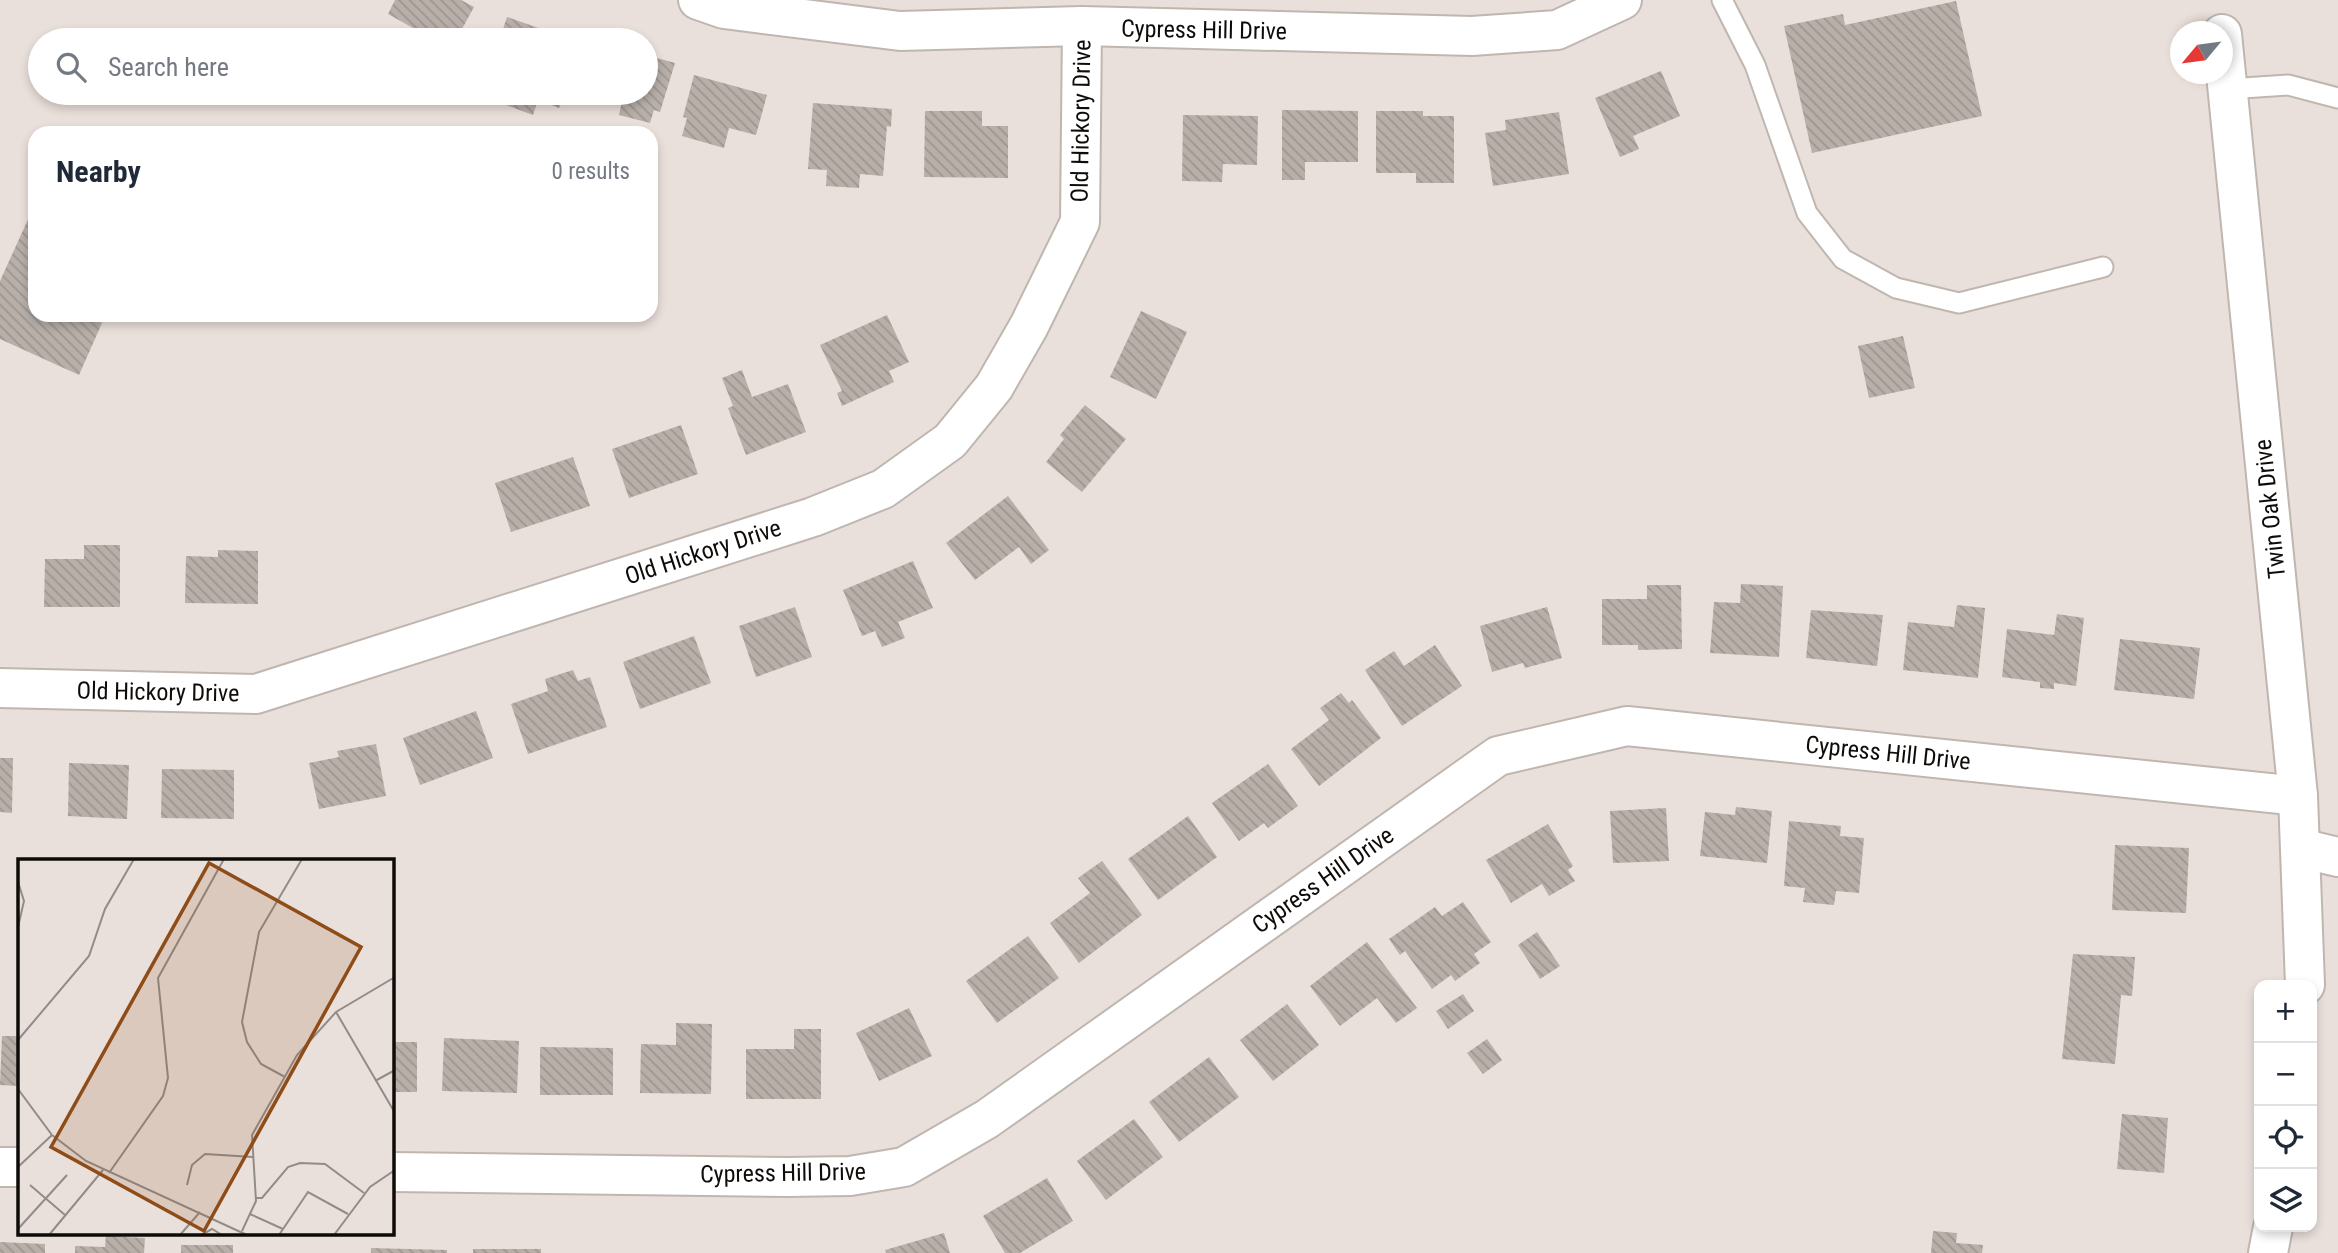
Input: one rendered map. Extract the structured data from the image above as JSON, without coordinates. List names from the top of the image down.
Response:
{
  "streets": {
    "street": ["Cypress Hill Drive", "Old Hickory Drive", "Twin Oak Drive"]
  },
  "crossings": [
    ["Cypress Hill Drive", "Old Hickory Drive"],
    ["Cypress Hill Drive", "Twin Oak Drive"]
  ],
  "north": "bottom left",
  "page": {
    "search": "Search here",
    "heading": ["Nearby", "0 results"],
    "map_buttons": ["+", "−"]
  }
}
